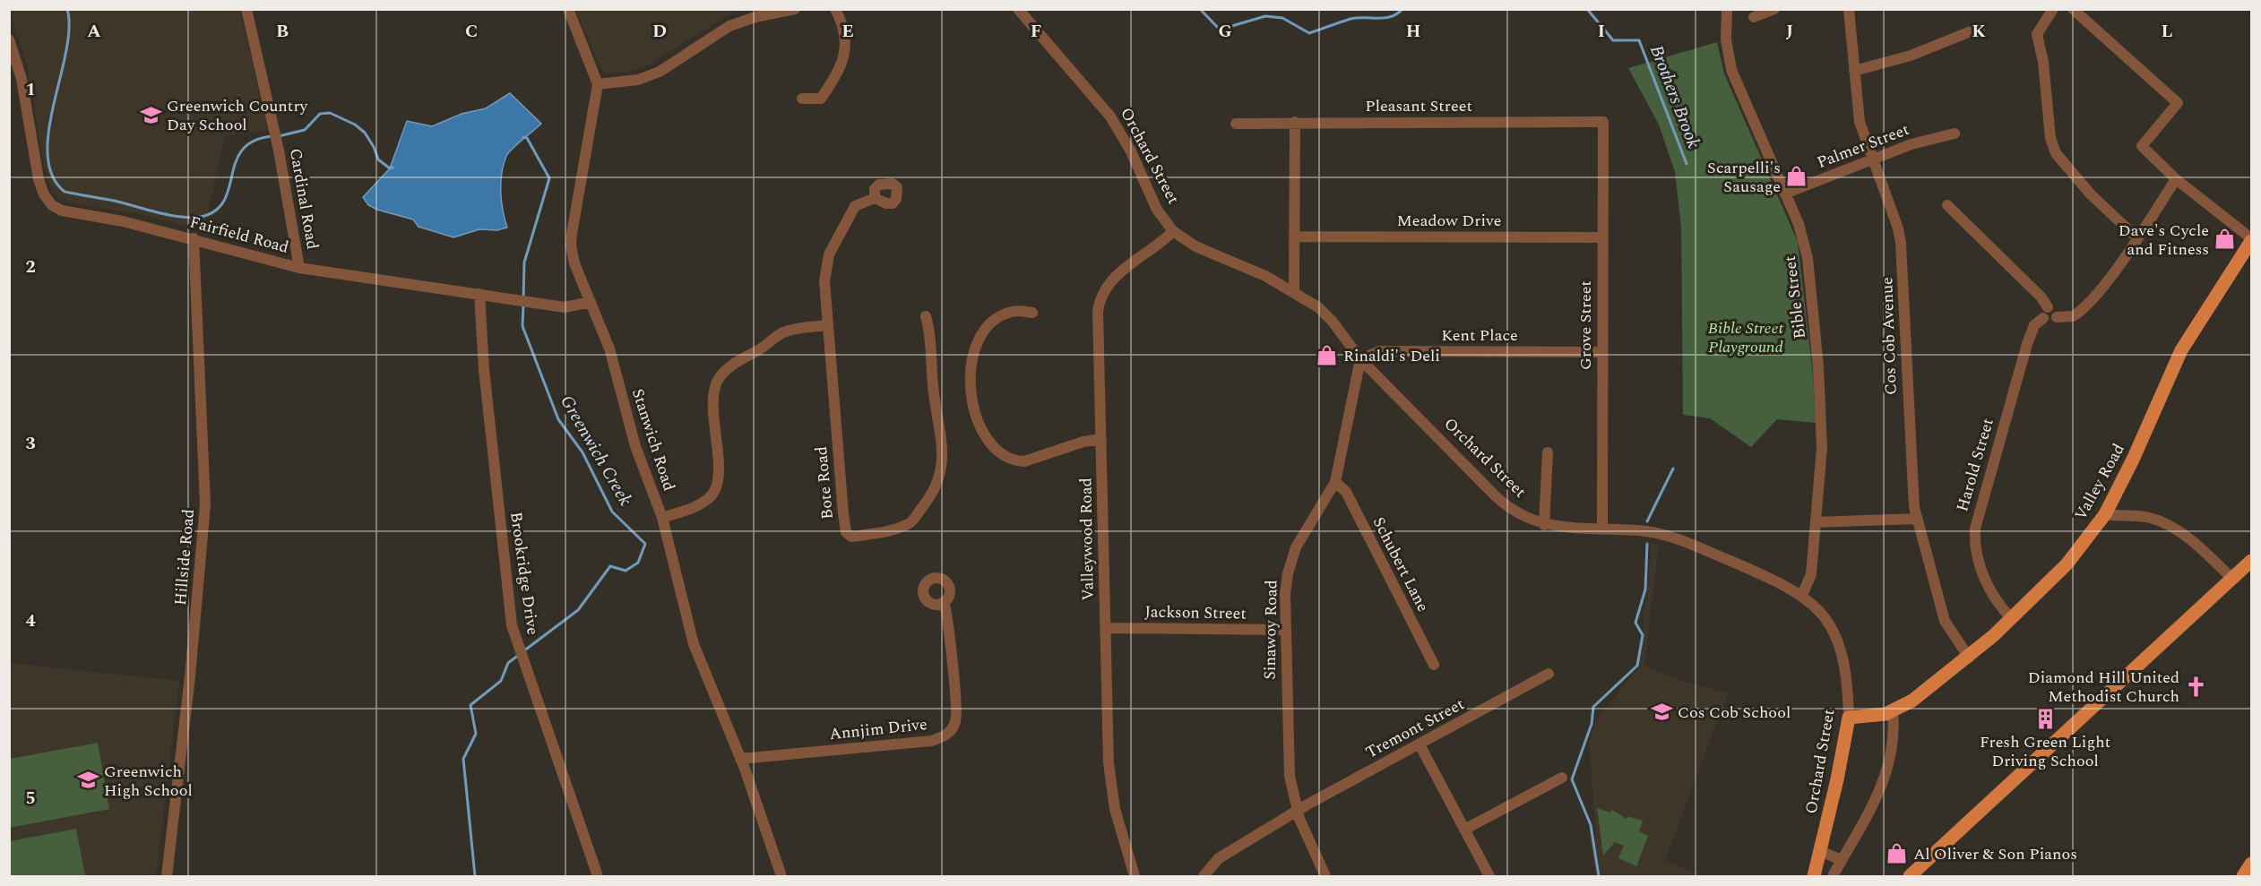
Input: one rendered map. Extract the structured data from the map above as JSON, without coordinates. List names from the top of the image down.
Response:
{
  "streets": {
    "main road": ["Orchard Street", "Valley Road"],
    "street": [
      "Pleasant Street",
      "Palmer Street",
      "Cardinal Road",
      "Meadow Drive",
      "Fairfield Road",
      "Bible Street",
      "Grove Street",
      "Kent Place",
      "Cos Cob Avenue",
      "Stanwich Road",
      "Harold Street",
      "Bote Road",
      "Valleywood Road",
      "Hillside Road",
      "Schubert Lane",
      "Brookridge Drive",
      "Jackson Street",
      "Sinawoy Road",
      "Tremont Street",
      "Annjim Drive"
    ]
  },
  "crossings": [
    ["Pleasant Street", "Grove Street"],
    ["Palmer Street", "Bible Street"],
    ["Palmer Street", "Cos Cob Avenue"],
    ["Orchard Street", "Bible Street"],
    ["Orchard Street", "Grove Street"],
    ["Orchard Street", "Kent Place"],
    ["Orchard Street", "Valley Road"],
    ["Orchard Street", "Valleywood Road"],
    ["Orchard Street", "Sinawoy Road"],
    ["Cardinal Road", "Fairfield Road"],
    ["Meadow Drive", "Grove Street"],
    ["Fairfield Road", "Stanwich Road"],
    ["Fairfield Road", "Hillside Road"],
    ["Fairfield Road", "Brookridge Drive"],
    ["Grove Street", "Kent Place"],
    ["Kent Place", "Sinawoy Road"],
    ["Cos Cob Avenue", "Valley Road"],
    ["Stanwich Road", "Annjim Drive"],
    ["Harold Street", "Valley Road"],
    ["Valleywood Road", "Jackson Street"],
    ["Schubert Lane", "Sinawoy Road"],
    ["Jackson Street", "Sinawoy Road"],
    ["Sinawoy Road", "Tremont Street"]
  ],
  "water": ["Brothers Brook", "Greenwich Creek"],
  "parks": ["Bible Street Playground"],
  "places": {
    "school or university": ["Greenwich Country Day School", "Cos Cob School", "Greenwich High School"],
    "shop": [
      "Scarpelli's Sausage",
      "Dave's Cycle and Fitness",
      "Rinaldi's Deli",
      "Al Oliver & Son Pianos"
    ],
    "church": ["Diamond Hill United Methodist Church"],
    "building": ["Fresh Green Light Driving School"]
  },
  "grid": {
    "columns": [
      "A",
      "B",
      "C",
      "D",
      "E",
      "F",
      "G",
      "H",
      "I",
      "J",
      "K",
      "L"
    ],
    "rows": [
      "1",
      "2",
      "3",
      "4",
      "5"
    ]
  }
}
